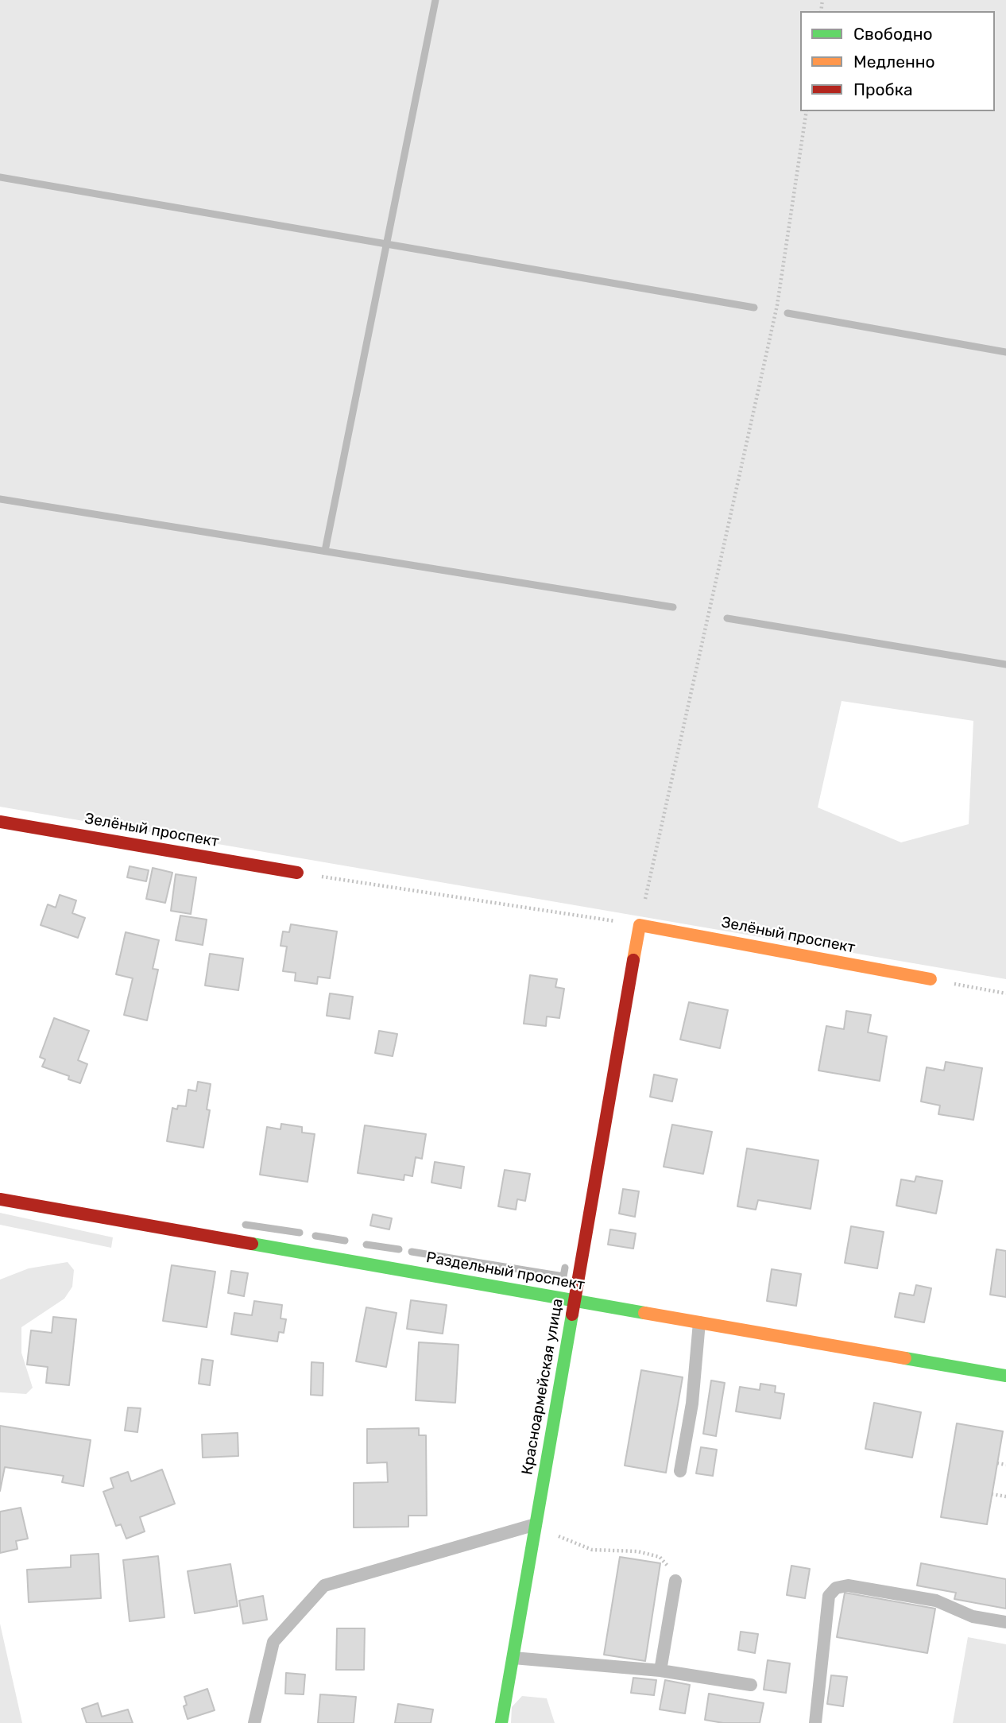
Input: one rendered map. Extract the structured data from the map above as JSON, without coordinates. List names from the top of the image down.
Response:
{
  "streets": {
    "street": ["Зелёный проспект", "Раздельный проспект", "Красноармейская улица"]
  },
  "crossings": [
    ["Зелёный проспект", "Красноармейская улица"],
    ["Раздельный проспект", "Красноармейская улица"]
  ],
  "legend": ["Свободно", "Медленно", "Пробка"]
}
